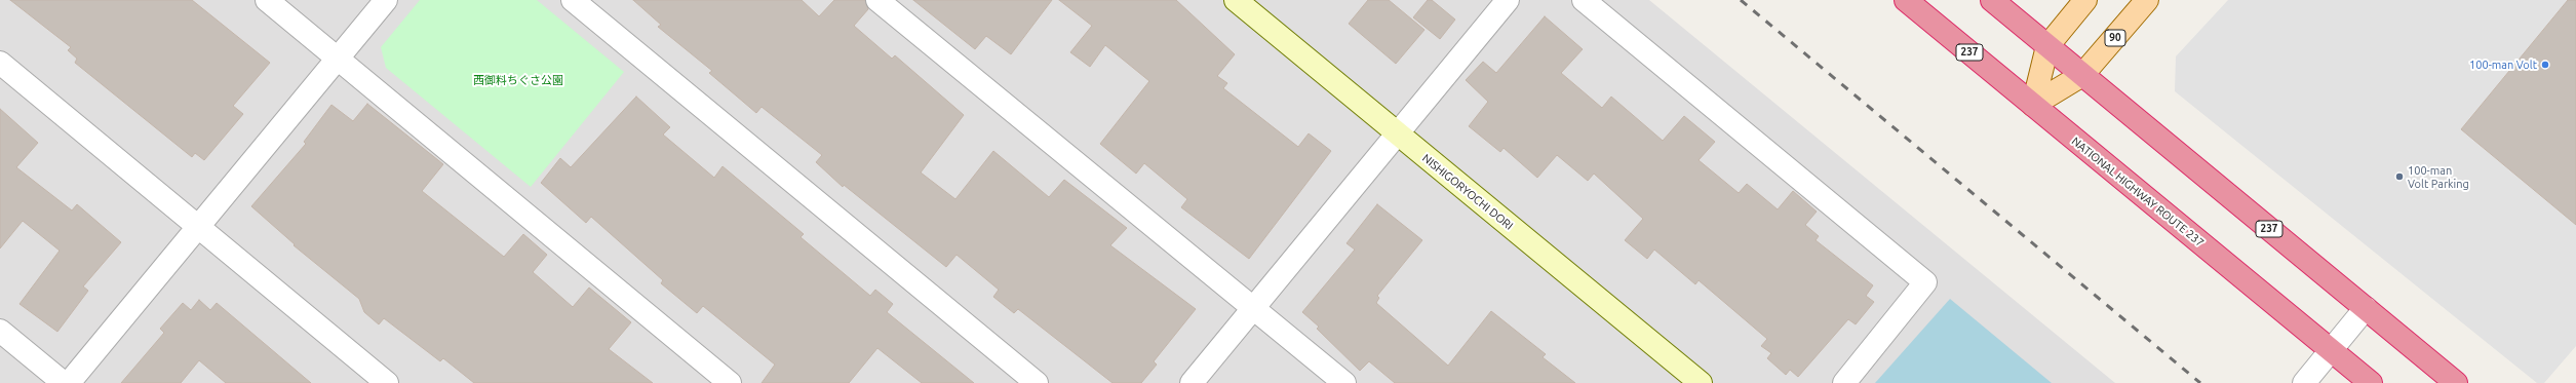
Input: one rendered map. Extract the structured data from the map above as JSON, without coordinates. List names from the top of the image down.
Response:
{
  "streets": {
    "highway": ["237", "NATIONAL HIGHWAY ROUTE 237"],
    "main road": ["90"],
    "street": ["NISHIGORYOCHI DORI"]
  },
  "crossings": [
    ["90", "237"],
    ["90", "NATIONAL HIGHWAY ROUTE 237"]
  ],
  "parks": ["西御料ちぐさ公園"],
  "places": ["100-man Volt", "100-man Volt Parking"]
}
